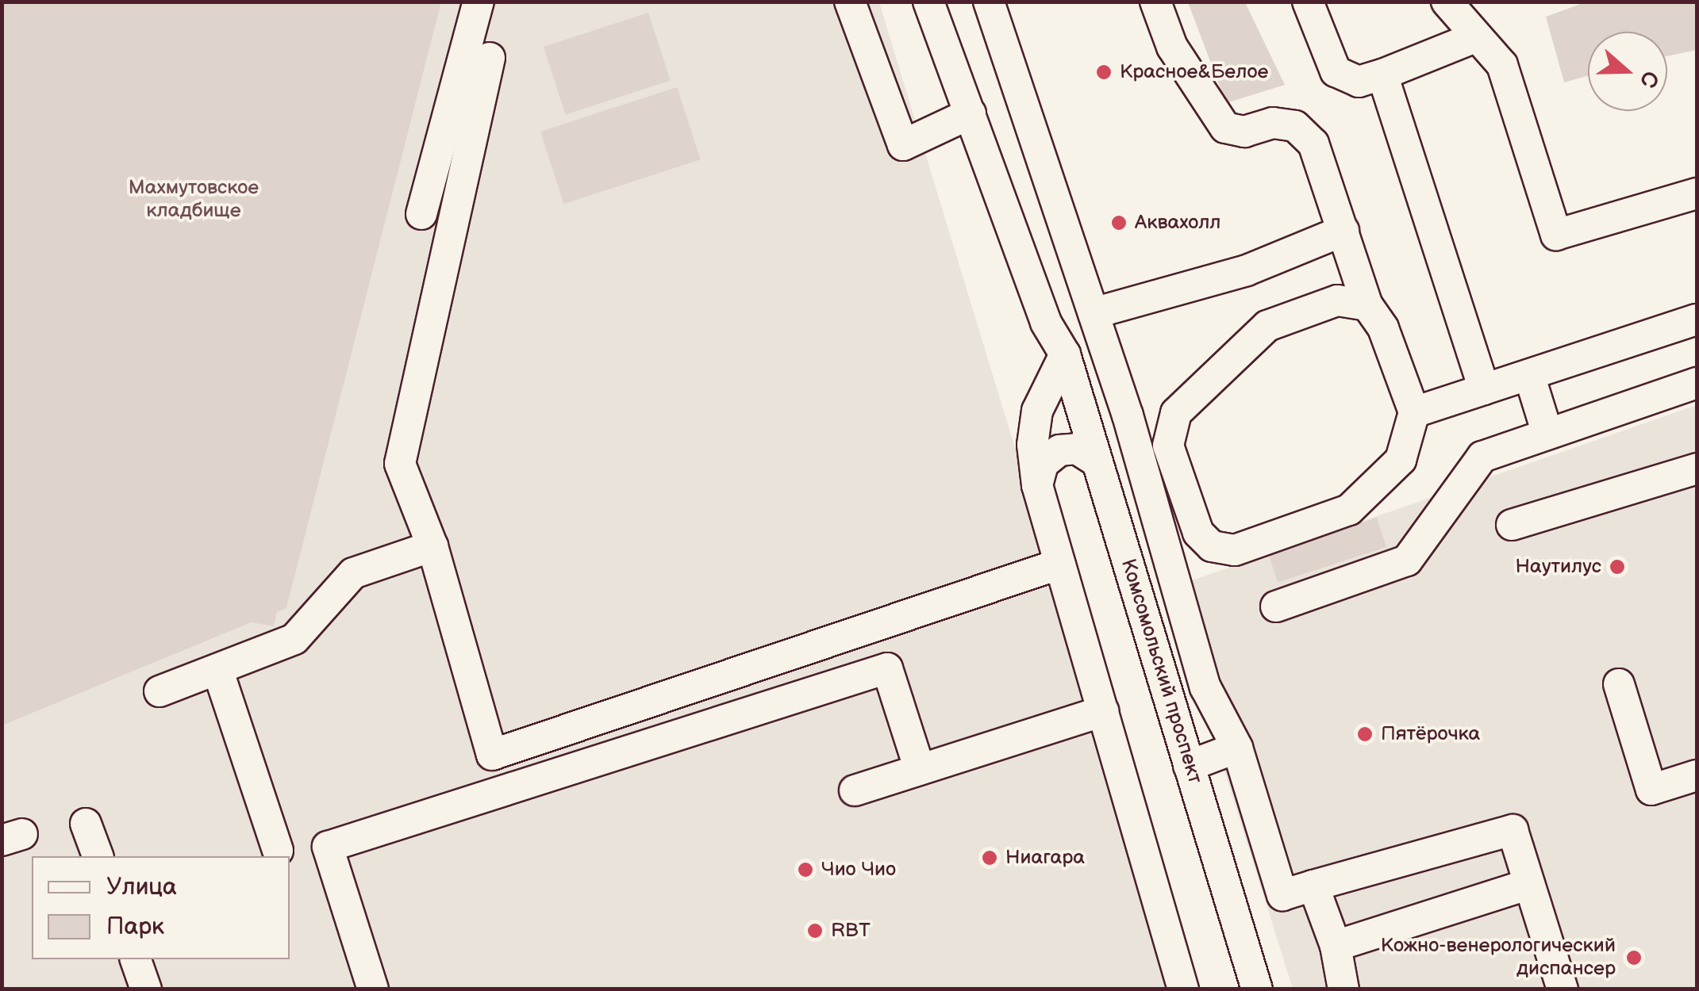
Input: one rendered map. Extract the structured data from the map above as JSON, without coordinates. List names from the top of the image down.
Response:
{
  "streets": {
    "street": ["Комсомольский проспект"]
  },
  "parks": ["Махмутовское кладбище"],
  "places": [
    "Красное&Белое",
    "Аквахолл",
    "Наутилус",
    "Пятёрочка",
    "Ниагара",
    "Чио Чио",
    "RBT",
    "Кожно-венерологический диспансер"
  ],
  "legend": ["Улица", "Парк"],
  "north": "right"
}
